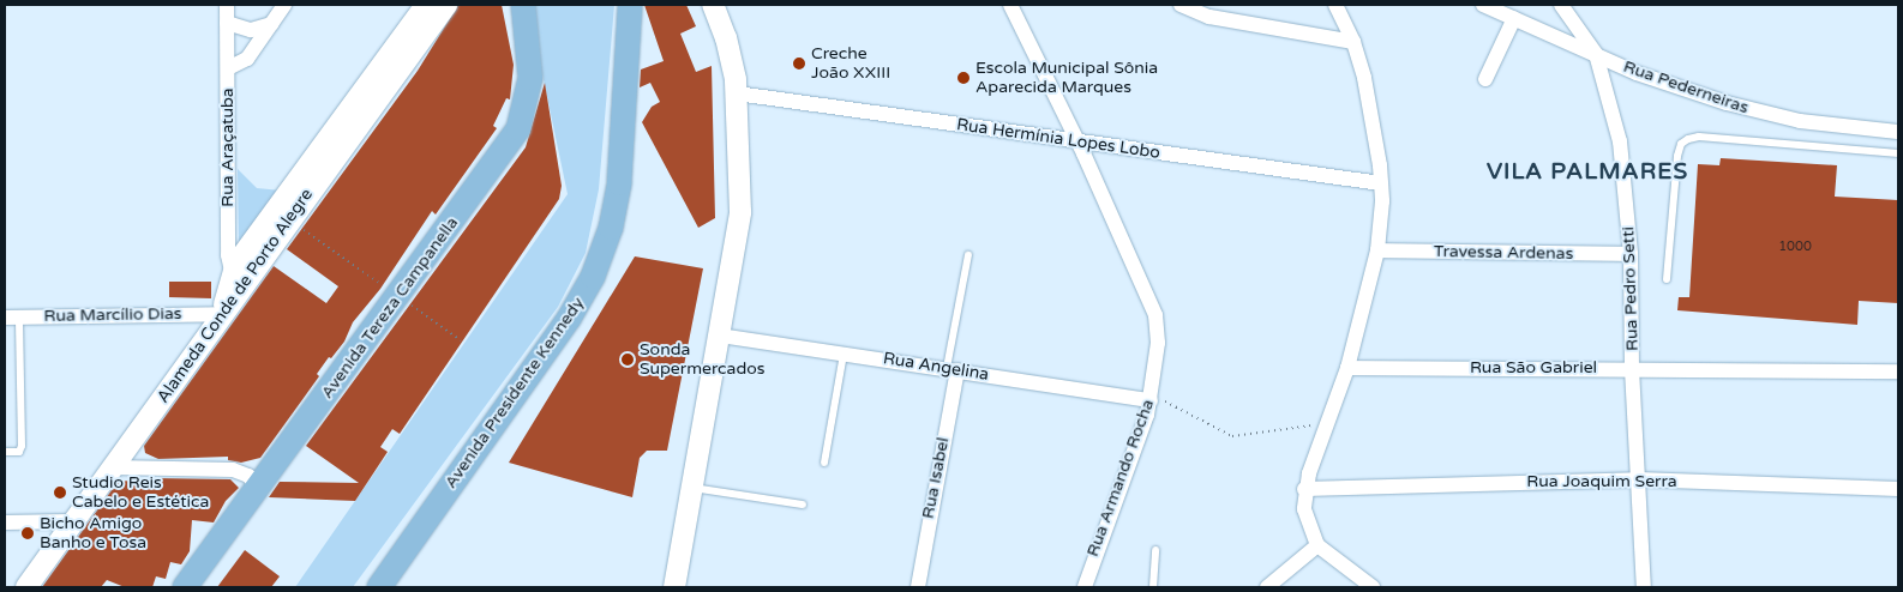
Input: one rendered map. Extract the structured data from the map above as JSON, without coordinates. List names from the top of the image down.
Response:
{
  "streets": {
    "main road": ["Alameda Conde de Porto Alegre", "Avenida Tereza Campanella", "Avenida Presidente Kennedy"],
    "street": [
      "Rua Pederneiras",
      "Rua Hermínia Lopes Lobo",
      "Rua Araçatuba",
      "Travessa Ardenas",
      "Rua Pedro Setti",
      "Rua Marcílio Dias",
      "Rua Angelina",
      "Rua São Gabriel",
      "Rua Isabel",
      "Rua Armando Rocha",
      "Rua Joaquim Serra"
    ]
  },
  "crossings": [
    ["Rua Pederneiras", "Rua Pedro Setti"],
    ["Rua Hermínia Lopes Lobo", "Rua Armando Rocha"],
    ["Rua Araçatuba", "Alameda Conde de Porto Alegre"],
    ["Travessa Ardenas", "Rua Pedro Setti"],
    ["Rua Pedro Setti", "Rua São Gabriel"],
    ["Rua Pedro Setti", "Rua Joaquim Serra"],
    ["Alameda Conde de Porto Alegre", "Rua Marcílio Dias"],
    ["Rua Angelina", "Rua Isabel"],
    ["Rua Angelina", "Rua Armando Rocha"]
  ],
  "districts": ["VILA PALMARES"],
  "places": [
    "Creche João XXIII",
    "Escola Municipal Sônia Aparecida Marques",
    "Sonda Supermercados",
    "Studio Reis Cabelo e Estética",
    "Bicho Amigo Banho e Tosa"
  ],
  "house_numbers": ["1000"]
}
